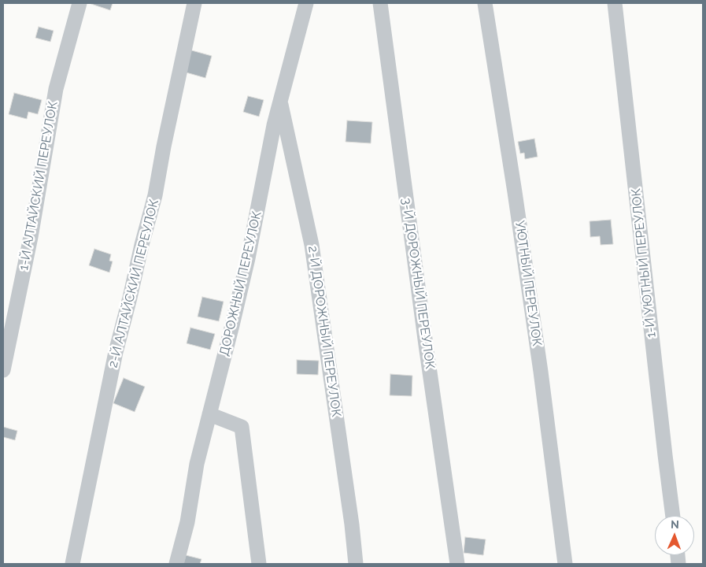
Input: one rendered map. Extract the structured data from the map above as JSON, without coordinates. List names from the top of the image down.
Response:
{
  "streets": {
    "street": [
      "1-Й АЛТАЙСКИЙ ПЕРЕУЛОК",
      "1-Й УЮТНЫЙ ПЕРЕУЛОК",
      "2-Й АЛТАЙСКИЙ ПЕРЕУЛОК",
      "ДОРОЖНЫЙ ПЕРЕУЛОК",
      "3-Й ДОРОЖНЫЙ ПЕРЕУЛОК",
      "УЮТНЫЙ ПЕРЕУЛОК",
      "2-Й ДОРОЖНЫЙ ПЕРЕУЛОК"
    ]
  },
  "crossings": [
    ["ДОРОЖНЫЙ ПЕРЕУЛОК", "2-Й ДОРОЖНЫЙ ПЕРЕУЛОК"]
  ],
  "north": "top"
}
